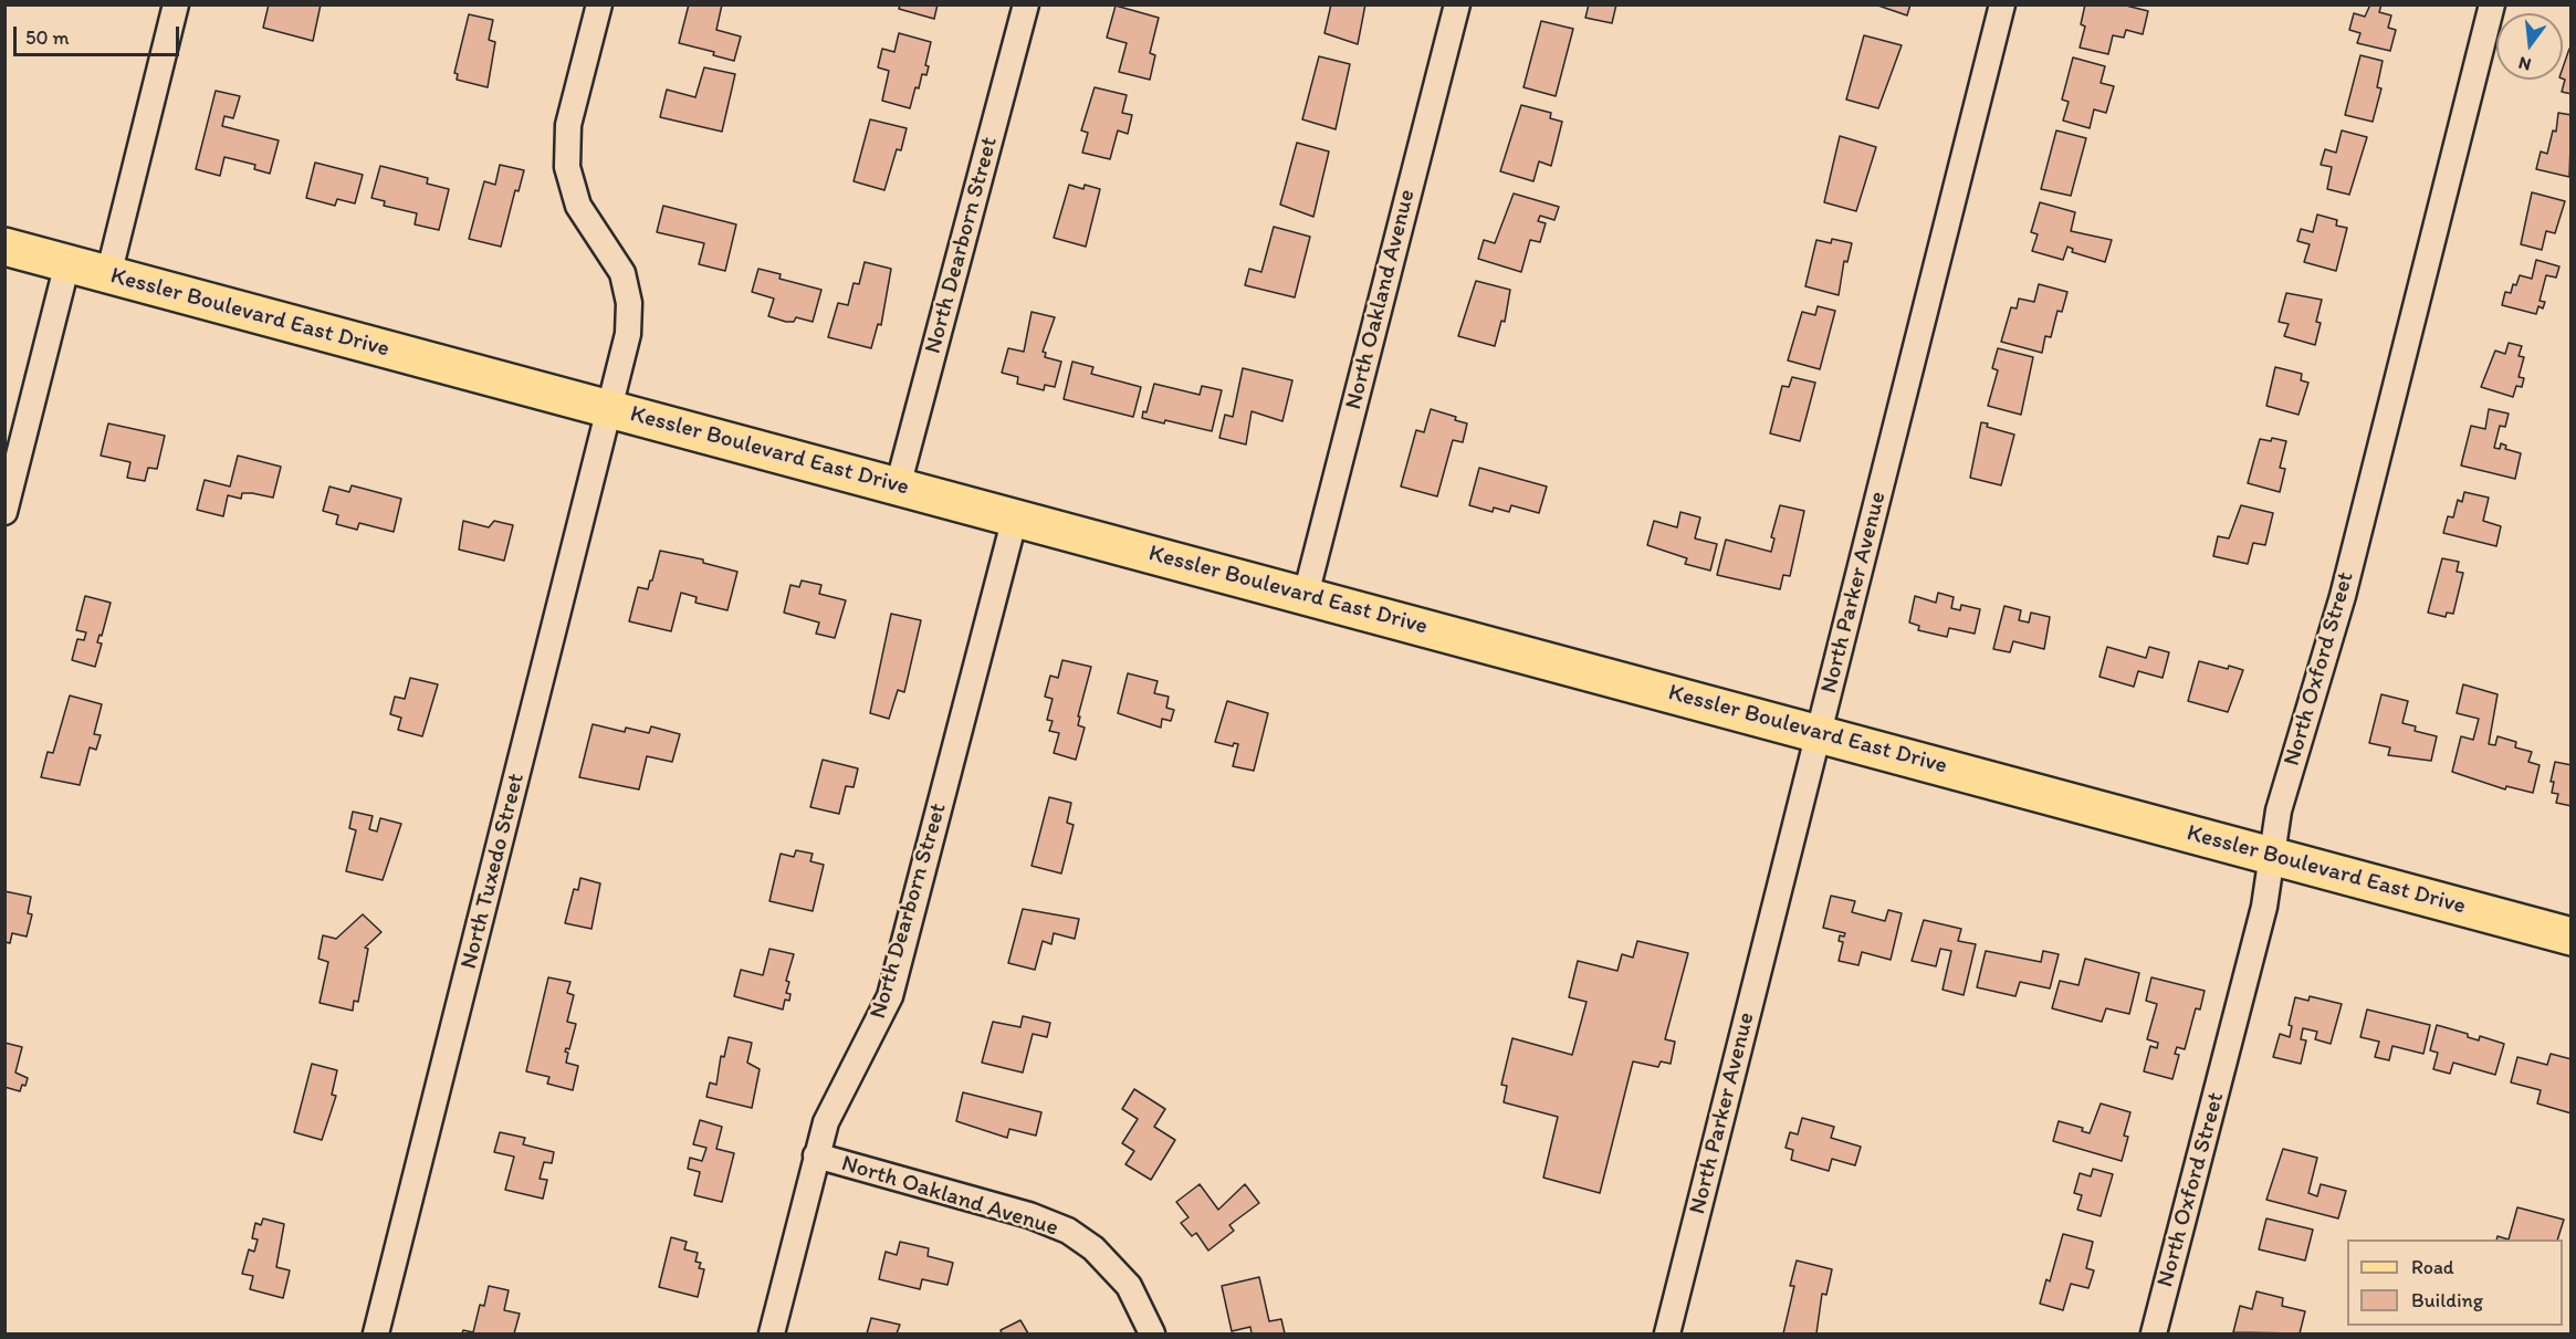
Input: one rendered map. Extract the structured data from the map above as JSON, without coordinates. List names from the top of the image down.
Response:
{
  "streets": {
    "main road": ["Kessler Boulevard East Drive"],
    "street": [
      "North Dearborn Street",
      "North Oakland Avenue",
      "North Parker Avenue",
      "North Oxford Street",
      "North Tuxedo Street"
    ]
  },
  "crossings": [
    ["North Dearborn Street", "North Oakland Avenue"],
    ["North Dearborn Street", "Kessler Boulevard East Drive"],
    ["North Oakland Avenue", "Kessler Boulevard East Drive"],
    ["Kessler Boulevard East Drive", "North Parker Avenue"],
    ["Kessler Boulevard East Drive", "North Oxford Street"],
    ["Kessler Boulevard East Drive", "North Tuxedo Street"]
  ],
  "legend": ["Road", "Building"],
  "scale_bar": "50 m",
  "north": "bottom"
}
